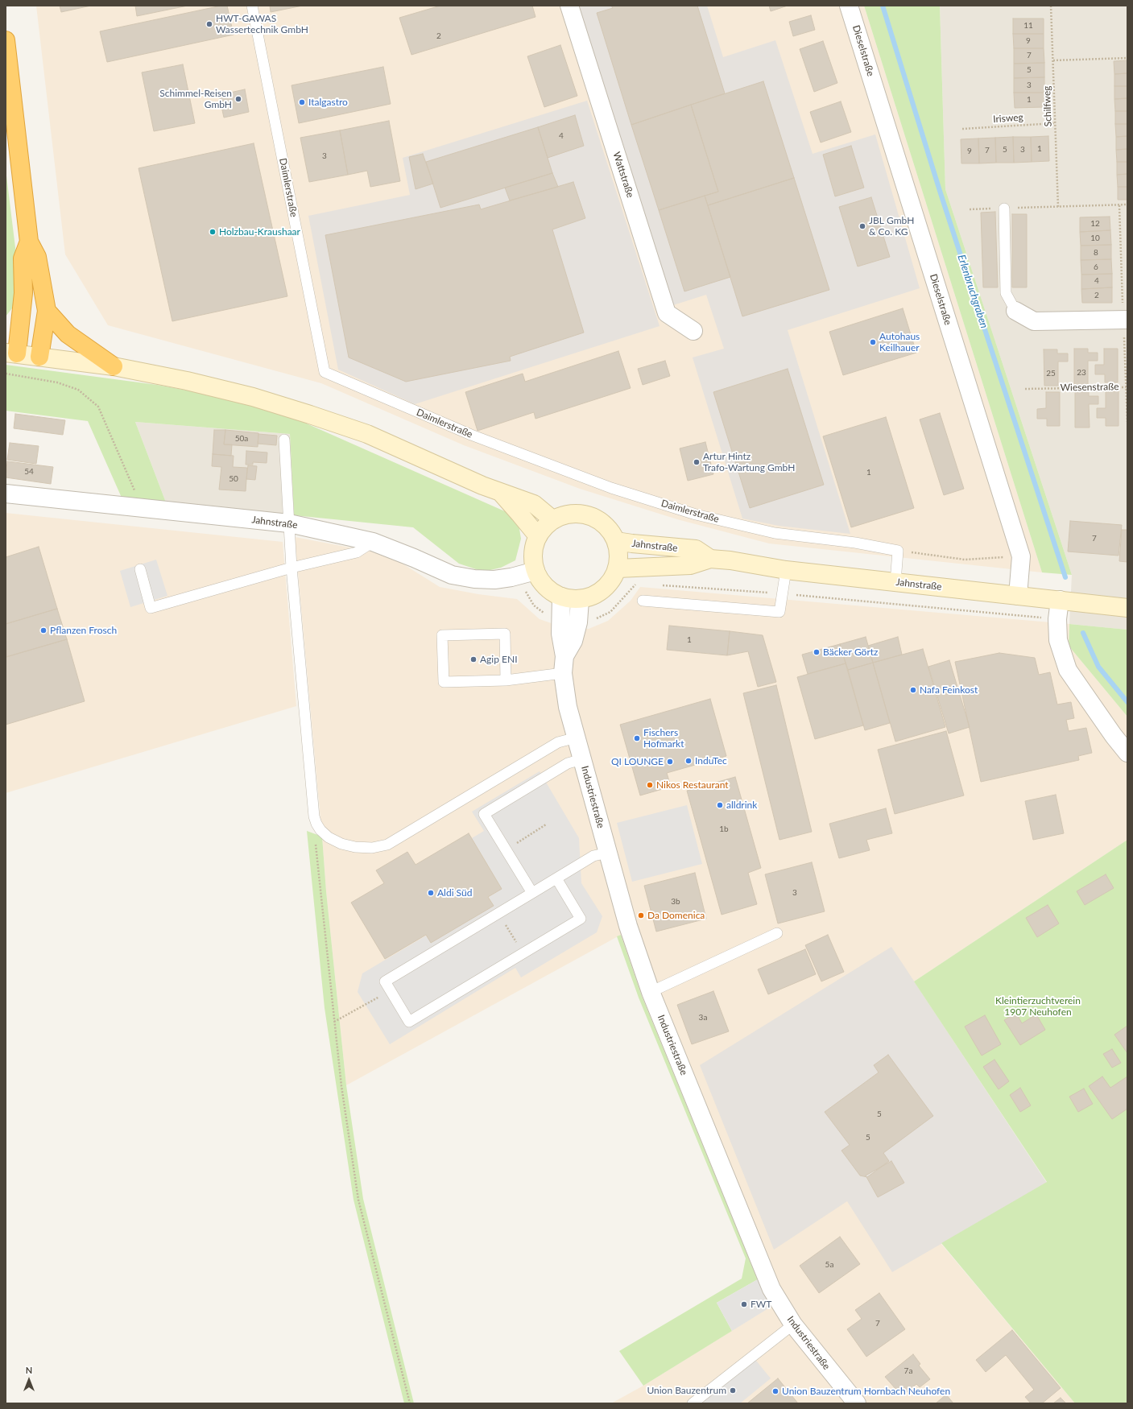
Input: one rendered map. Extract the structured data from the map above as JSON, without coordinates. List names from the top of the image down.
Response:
{
  "streets": {
    "street": [
      "Dieselstraße",
      "Wattstraße",
      "Jahnstraße",
      "Industriestraße"
    ],
    "lane": ["Daimlerstraße"],
    "path": ["Schilfweg", "Irisweg", "Wiesenstraße"]
  },
  "crossings": [
    ["Dieselstraße", "Jahnstraße"],
    ["Schilfweg", "Irisweg"],
    ["Jahnstraße", "Industriestraße"]
  ],
  "water": ["Erlenbruchgraben"],
  "parks": ["Kleintierzuchtverein 1907 Neuhofen"],
  "places": [
    "HWT-GAWAS Wassertechnik GmbH",
    "Schimmel-Reisen GmbH",
    "Italgastro",
    "JBL GmbH & Co. KG",
    "Holzbau-Kraushaar",
    "Autohaus Keilhauer",
    "Artur Hintz Trafo-Wartung GmbH",
    "Pflanzen Frosch",
    "Bäcker Görtz",
    "Agip ENI",
    "Nafa Feinkost",
    "Fischers Hofmarkt",
    "InduTec",
    "QI LOUNGE",
    "Nikos Restaurant",
    "alldrink",
    "Aldi Süd",
    "Da Domenica",
    "FWT",
    "Union Bauzentrum",
    "Union Bauzentrum Hornbach Neuhofen"
  ],
  "house_numbers": [
    "11",
    "2",
    "9",
    "7",
    "5",
    "3",
    "1",
    "4",
    "1",
    "5",
    "3",
    "7",
    "9",
    "3",
    "12",
    "10",
    "8",
    "6",
    "4",
    "2",
    "23",
    "25",
    "50a",
    "54",
    "1",
    "50",
    "7",
    "1",
    "1b",
    "3",
    "3b",
    "3a",
    "5",
    "5",
    "5a",
    "7",
    "7a"
  ],
  "north": "top"
}
